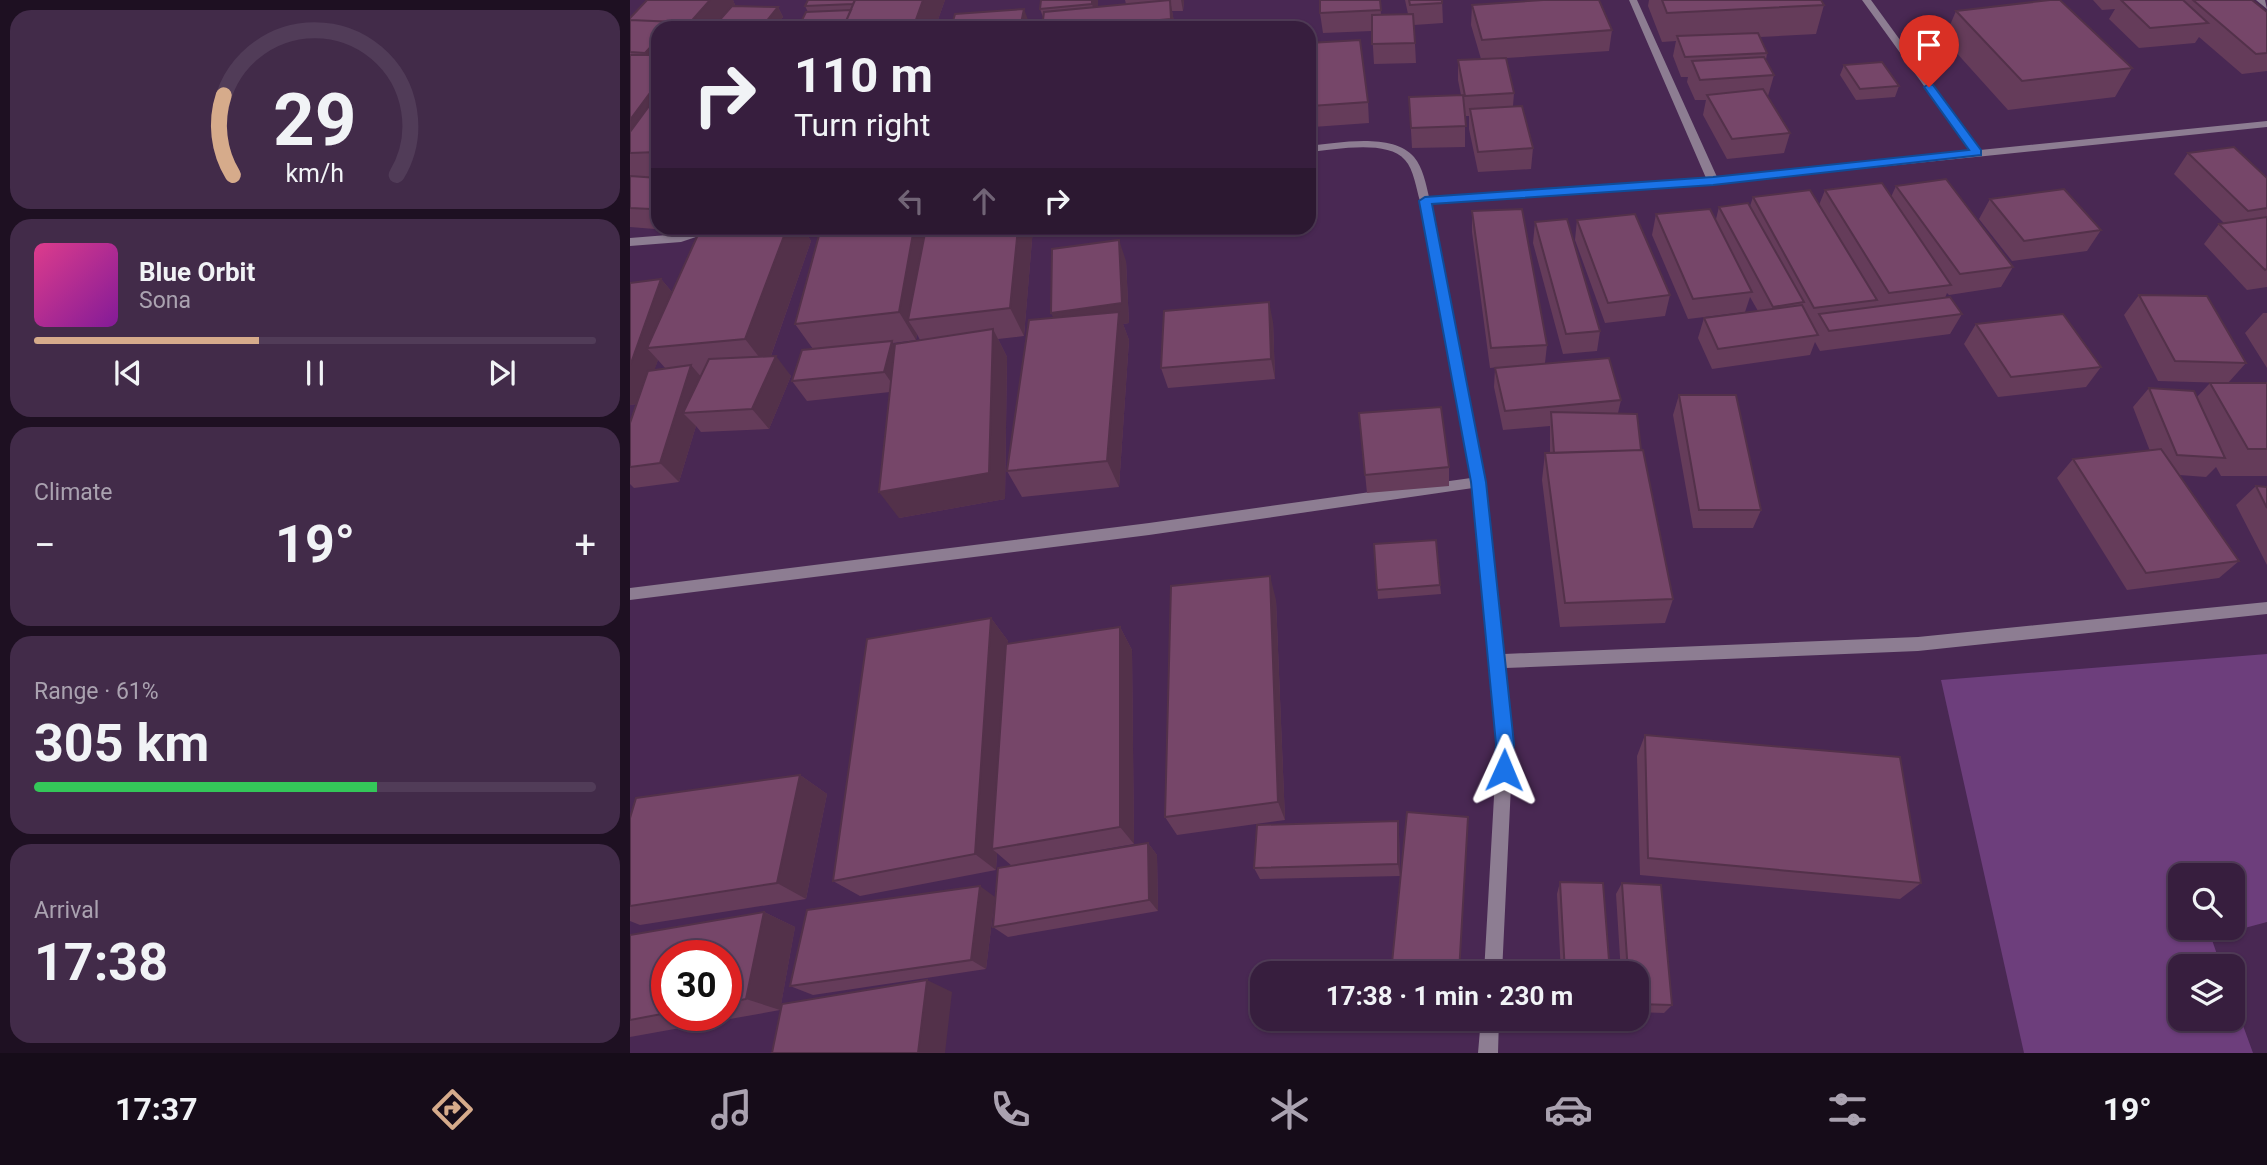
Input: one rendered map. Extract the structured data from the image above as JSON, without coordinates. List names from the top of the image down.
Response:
{
  "page": {
    "turn": ["110 m", "Turn right"],
    "song": ["Blue Orbit", "Sona"],
    "tile": [
      "Climate",
      ["Range · 61%", "305 km"],
      ["Arrival", "17:38"]
    ],
    "heat": ["−", "19°", "+"],
    "limit": "30",
    "trip": "17:38 · 1 min · 230 m",
    "tabs": ["17:37", "19°"],
    "gauge": ["29", "km/h"]
  }
}
